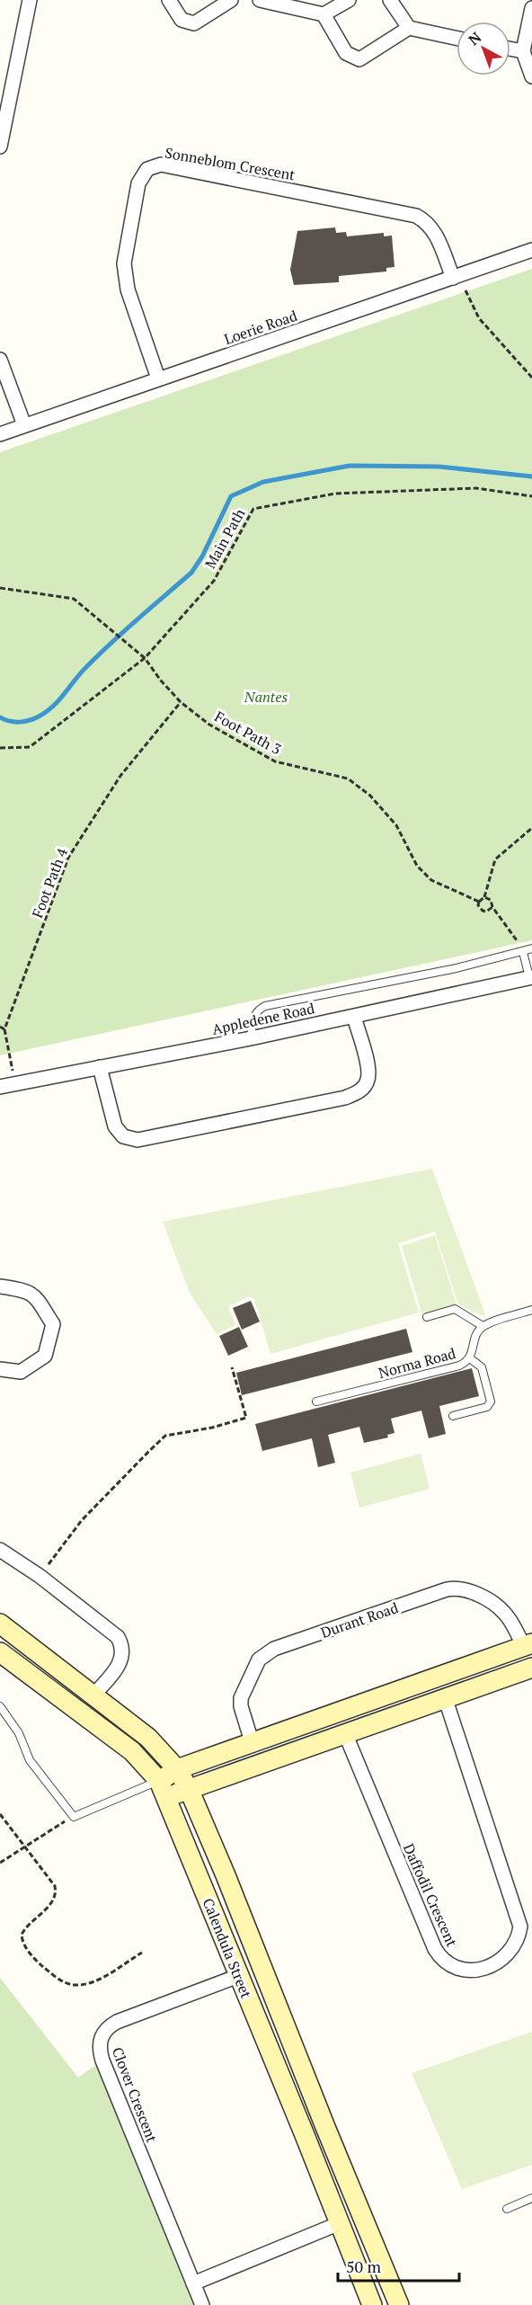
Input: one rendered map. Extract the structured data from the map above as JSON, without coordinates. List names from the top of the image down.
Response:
{
  "streets": {
    "street": [
      "Sonneblom Crescent",
      "Loerie Road",
      "Appledene Road",
      "Durant Road",
      "Daffodil Crescent",
      "Calendula Street",
      "Clover Crescent"
    ],
    "lane": ["Norma Road"],
    "path": ["Main Path", "Foot Path 3", "Foot Path 4"]
  },
  "crossings": [
    ["Sonneblom Crescent", "Loerie Road"],
    ["Main Path", "Foot Path 3"],
    ["Foot Path 3", "Foot Path 4"],
    ["Durant Road", "Calendula Street"],
    ["Calendula Street", "Clover Crescent"]
  ],
  "parks": ["Nantes"],
  "scale_bar": "50 m",
  "north": "top left"
}
